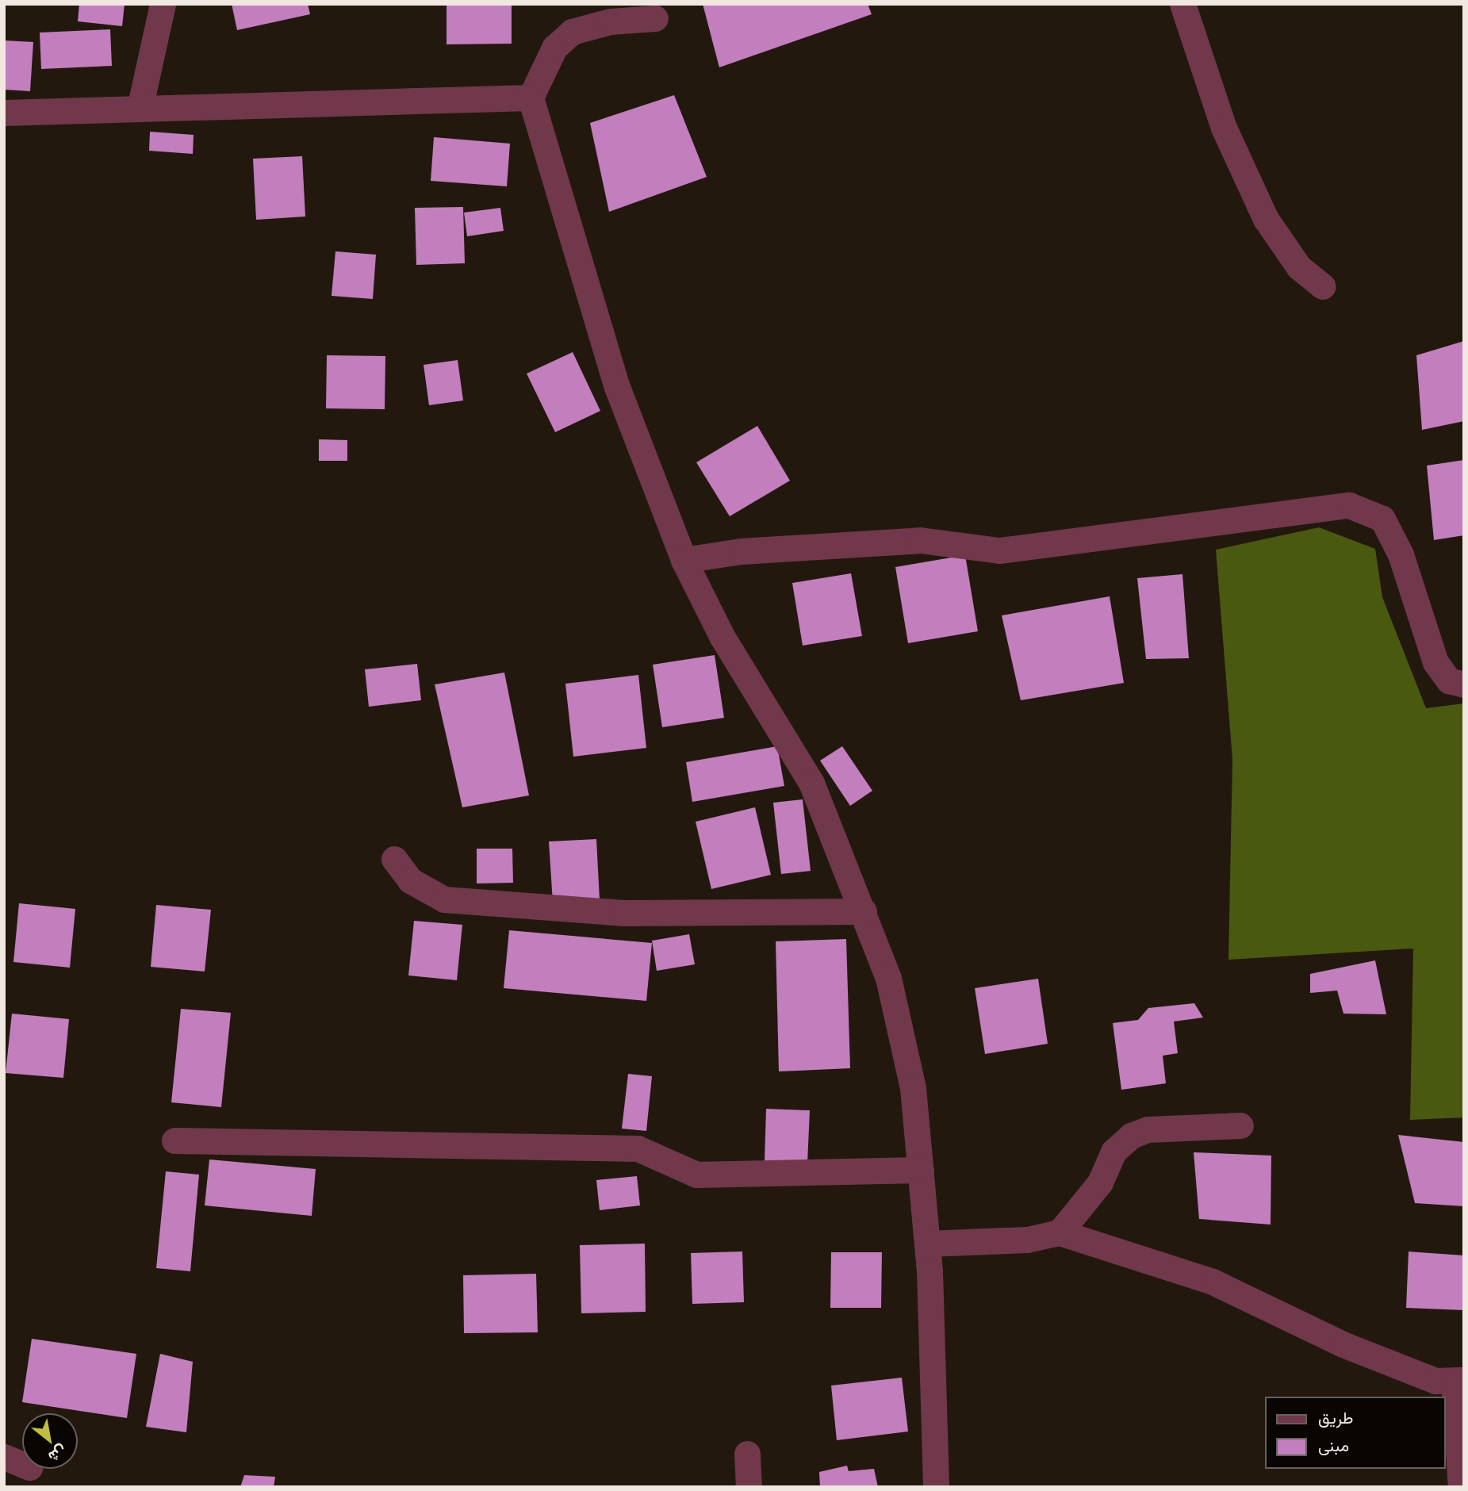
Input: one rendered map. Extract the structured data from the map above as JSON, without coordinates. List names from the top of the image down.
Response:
{
  "legend": ["طريق", "مبنى"],
  "north": "bottom right"
}
